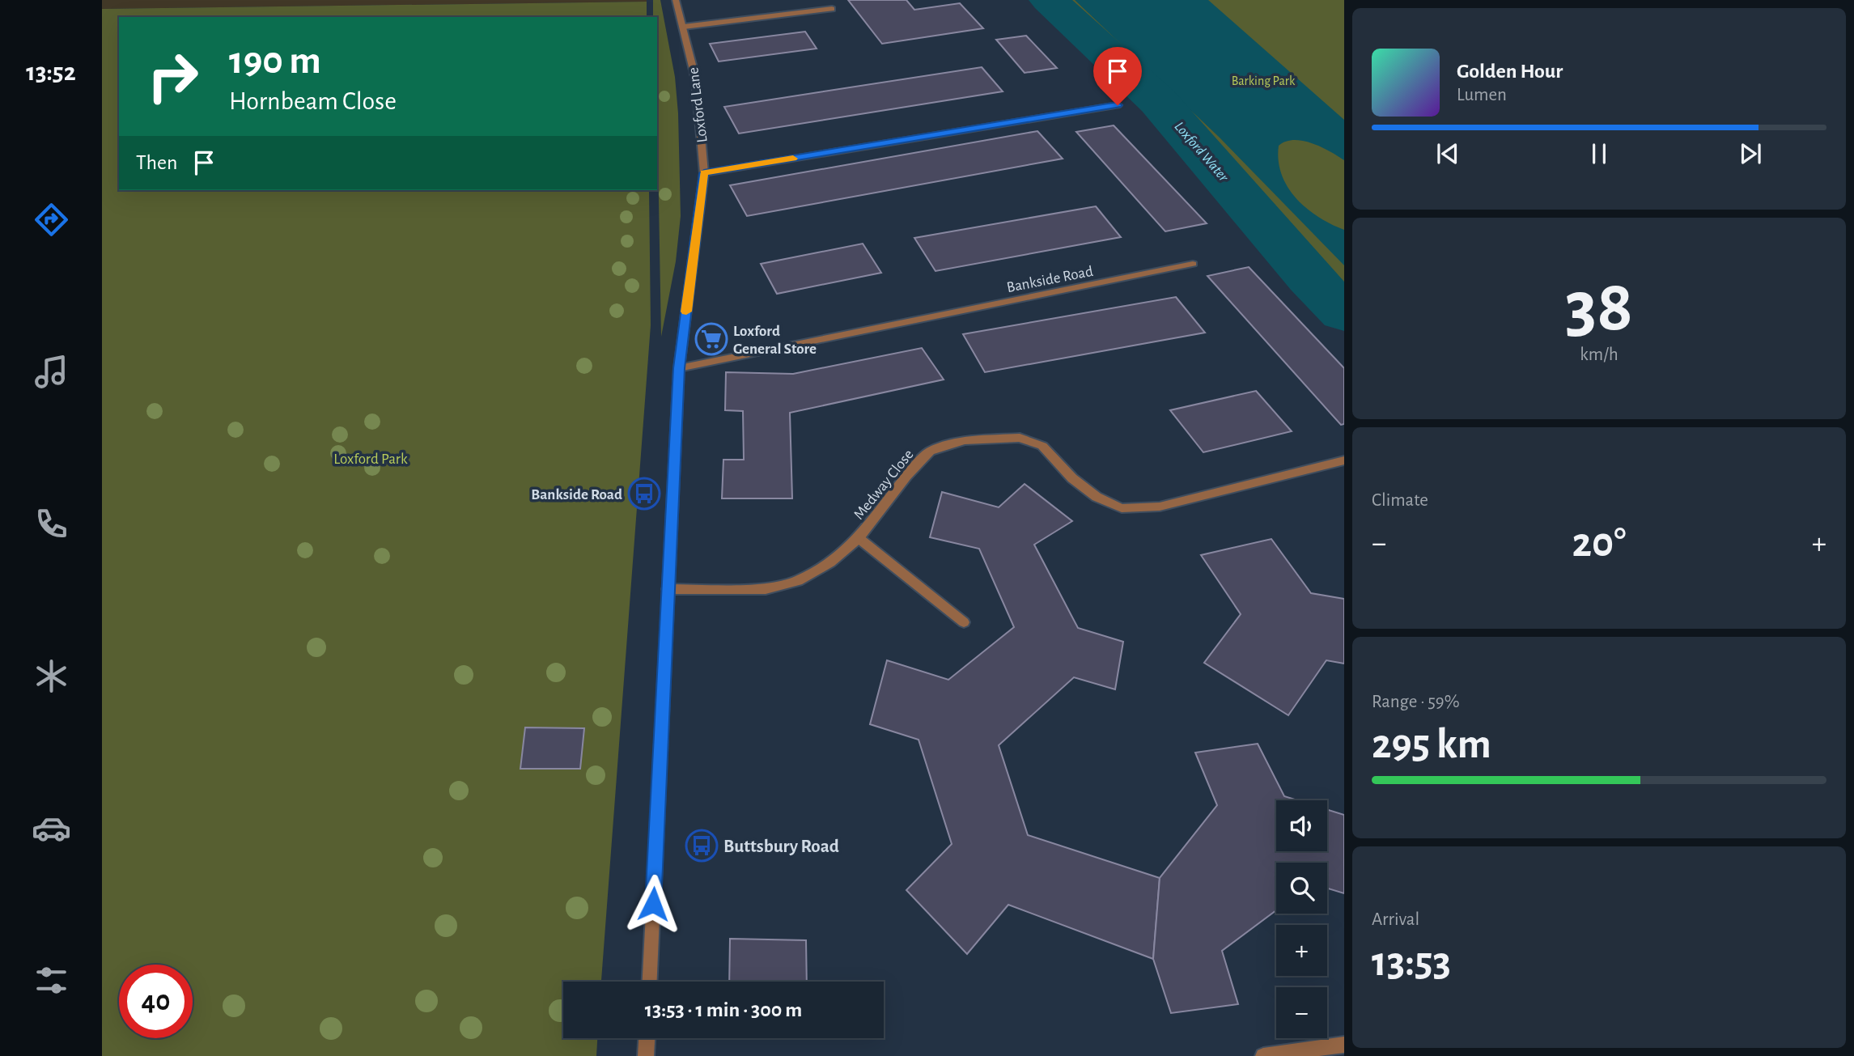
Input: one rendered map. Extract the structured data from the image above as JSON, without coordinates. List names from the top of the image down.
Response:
{
  "streets": {
    "street": ["Loxford Lane", "Bankside Road", "Medway Close"]
  },
  "crossings": [
    ["Loxford Lane", "Bankside Road"],
    ["Loxford Lane", "Medway Close"]
  ],
  "water": ["Loxford Water"],
  "parks": ["Barking Park", "Loxford Park"],
  "places": {
    "supermarket": ["Loxford General Store"],
    "bus stop": ["Bankside Road", "Buttsbury Road"]
  },
  "page": {
    "tabs": "13:52",
    "turn": ["190 m", "Hornbeam Close"],
    "song": ["Golden Hour", "Lumen"],
    "then": "Then",
    "tile": [
      ["38", "km/h"],
      "Climate",
      ["Range · 59%", "295 km"],
      ["Arrival", "13:53"]
    ],
    "heat": ["−", "20°", "+"],
    "map_buttons": ["+", "−"],
    "limit": "40",
    "trip": "13:53 · 1 min · 300 m"
  }
}
